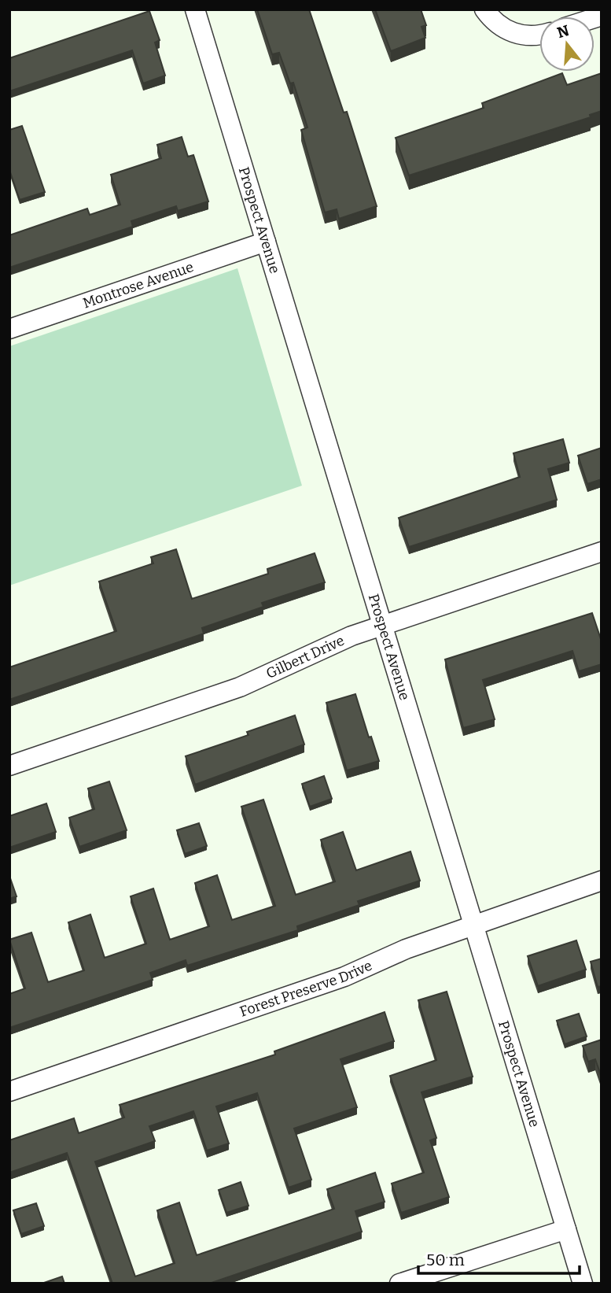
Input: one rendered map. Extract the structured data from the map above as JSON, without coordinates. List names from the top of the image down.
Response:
{
  "streets": {
    "street": [
      "Prospect Avenue",
      "Montrose Avenue",
      "Gilbert Drive",
      "Forest Preserve Drive"
    ]
  },
  "crossings": [
    ["Prospect Avenue", "Montrose Avenue"],
    ["Prospect Avenue", "Gilbert Drive"],
    ["Prospect Avenue", "Forest Preserve Drive"]
  ],
  "scale_bar": "50 m",
  "north": "top"
}
